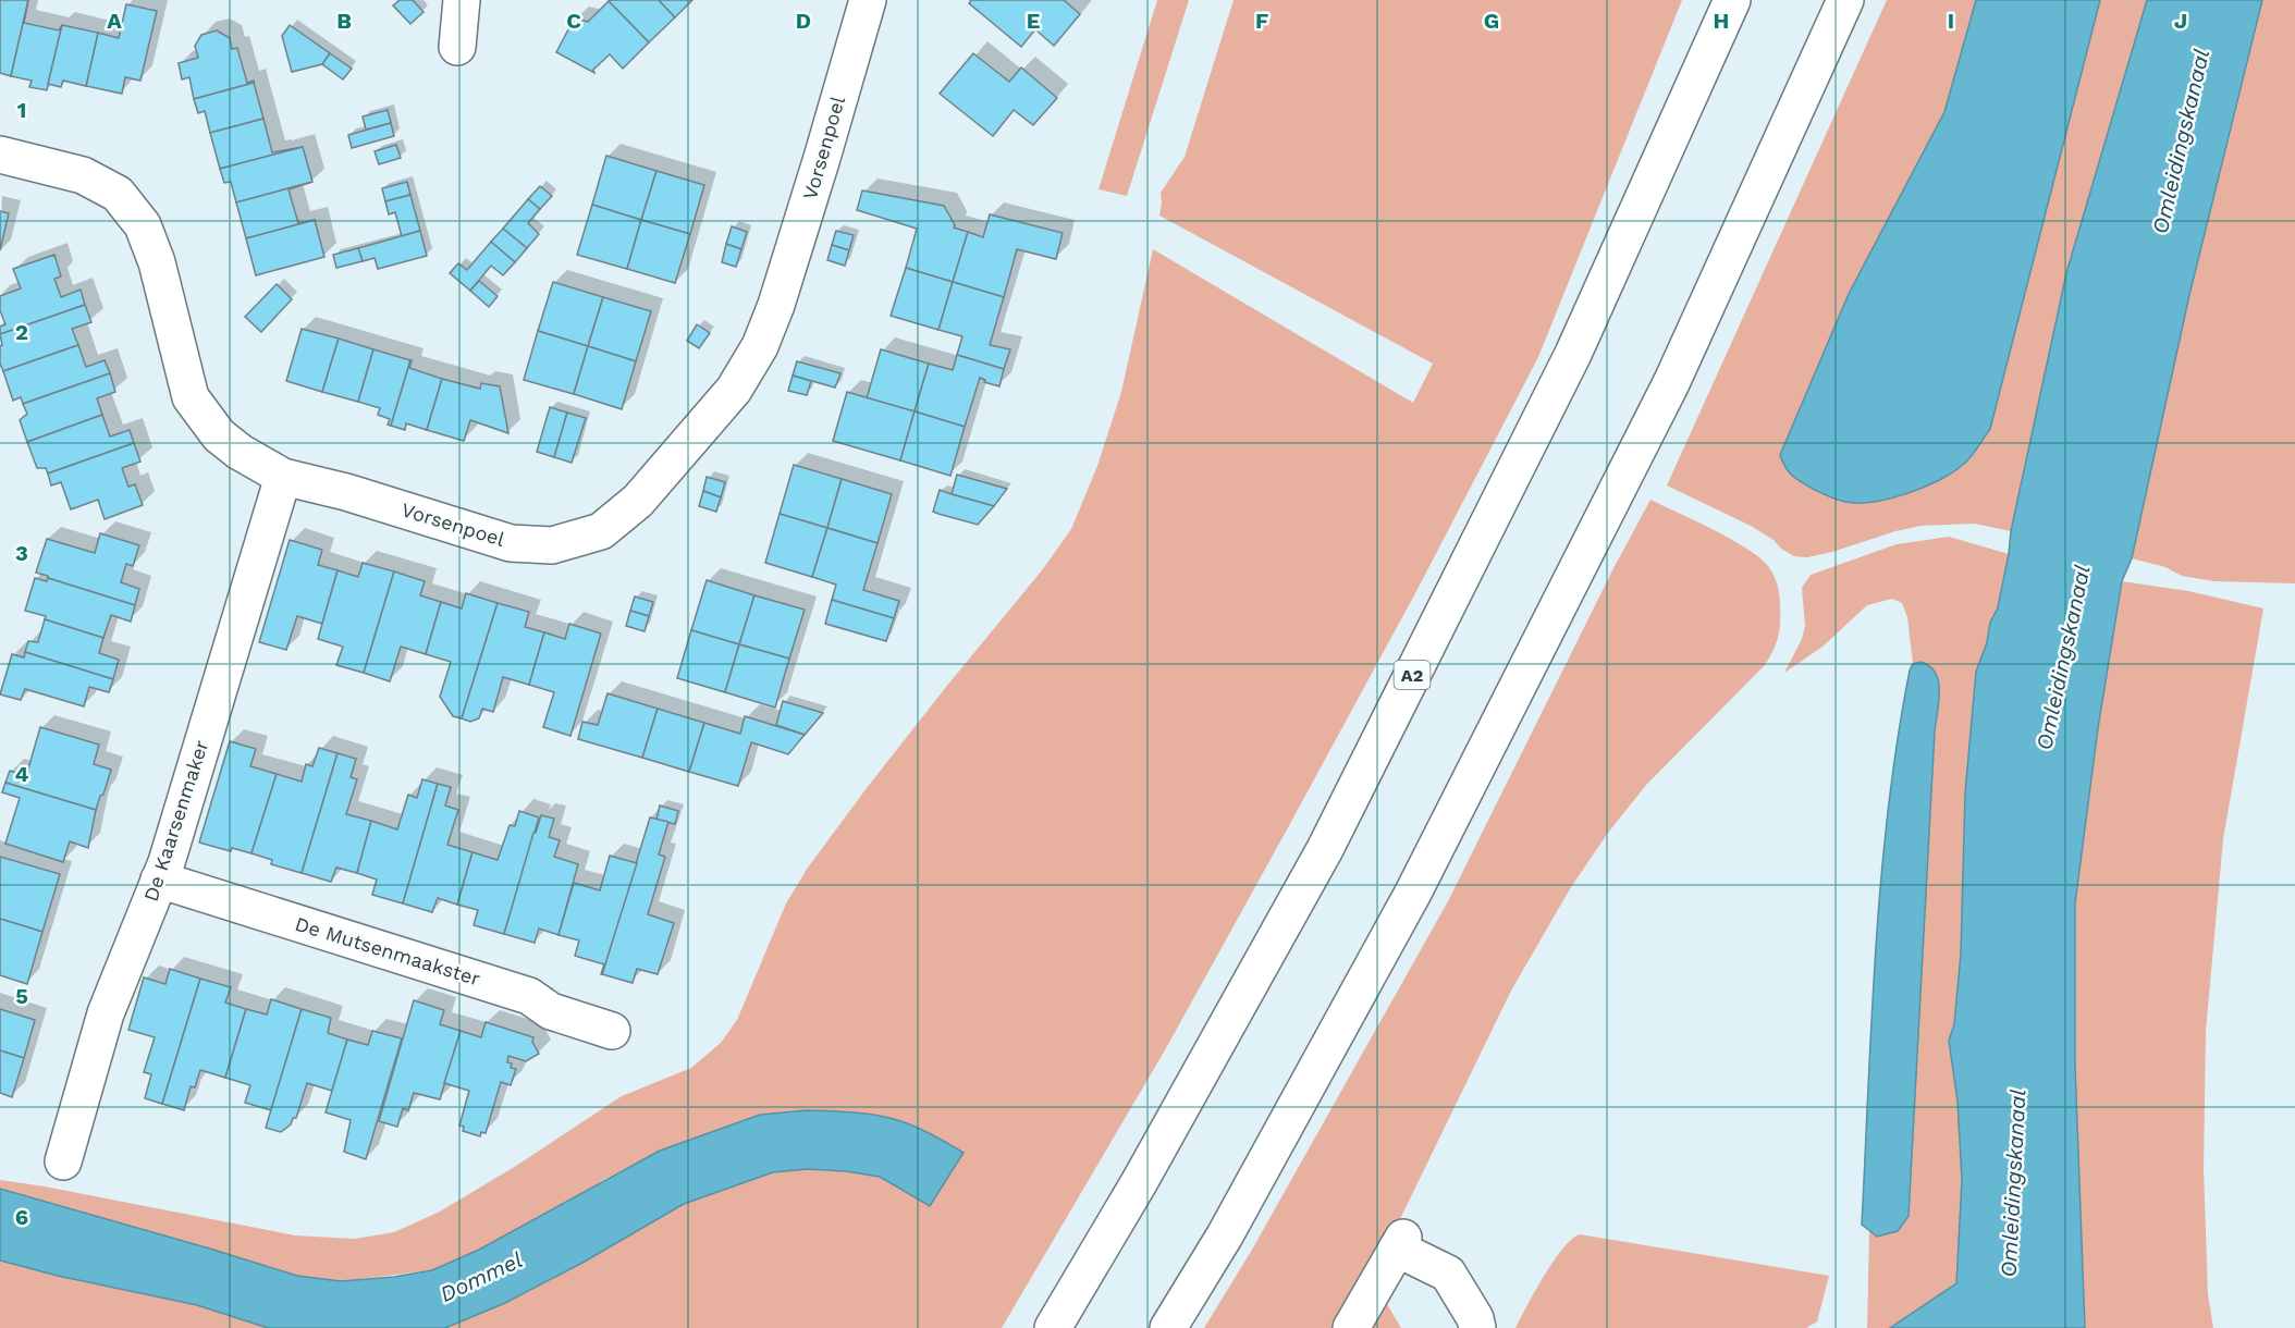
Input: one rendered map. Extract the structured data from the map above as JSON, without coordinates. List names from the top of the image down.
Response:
{
  "streets": {
    "main road": [
      "Vorsenpoel",
      "A2",
      "De Kaarsenmaker",
      "De Mutsenmaakster"
    ]
  },
  "crossings": [
    ["Vorsenpoel", "De Kaarsenmaker"],
    ["De Kaarsenmaker", "De Mutsenmaakster"]
  ],
  "water": ["Omleidingskanaal", "Dommel"],
  "grid": {
    "columns": [
      "A",
      "B",
      "C",
      "D",
      "E",
      "F",
      "G",
      "H",
      "I",
      "J"
    ],
    "rows": [
      "1",
      "2",
      "3",
      "4",
      "5",
      "6"
    ]
  }
}
